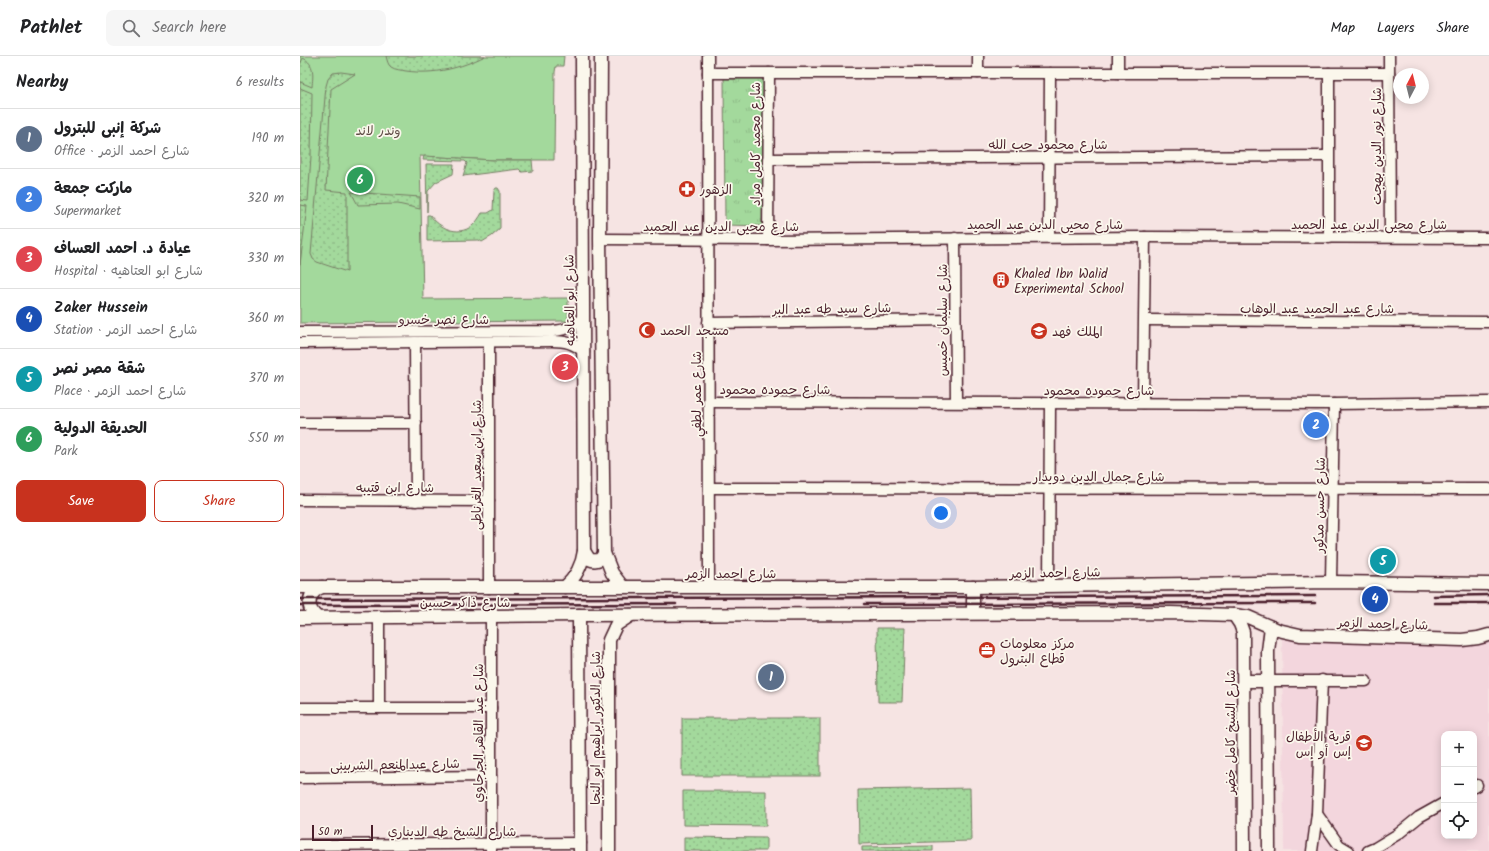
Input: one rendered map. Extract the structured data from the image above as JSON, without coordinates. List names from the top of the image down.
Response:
{
  "streets": {
    "main road": [
      "شارع ابو العتاهيه",
      "شارع احمد الزمر",
      "شارع ذاكر حسين",
      "شارع الدكتور ابراهيم ابو النجا",
      "شارع الشيخ كامل خضر"
    ],
    "street": [
      "شارع محمد كامل مراد",
      "شارع محمود حب الله",
      "شارع نور الدين بهجت",
      "شارع محيى الدين عبد الحميد",
      "شارع سيد طه عبد البر",
      "شارع عبد الحميد عبد الوهاب",
      "شارع نصر خسرو",
      "شارع سليمان خميس",
      "شارع حموده محمود",
      "شارع عمر لطفي",
      "شارع ابن سعيد الغرناطى",
      "شارع جمال الدين دويدار",
      "شارع ابن قتيبه",
      "شارع حسن مدكور",
      "شارع عبد القاهر الجرجاوي",
      "شارع عبدالمنعم الشربينى",
      "شارع الشيخ طه الديناري"
    ]
  },
  "crossings": [
    ["شارع محمد كامل مراد", "شارع محمود حب الله"],
    ["شارع محمد كامل مراد", "شارع محيى الدين عبد الحميد"],
    ["شارع نور الدين بهجت", "شارع محيى الدين عبد الحميد"],
    ["شارع محيى الدين عبد الحميد", "شارع سليمان خميس"],
    ["شارع محيى الدين عبد الحميد", "شارع عمر لطفي"],
    ["شارع ابو العتاهيه", "شارع نصر خسرو"],
    ["شارع ابو العتاهيه", "شارع ذاكر حسين"],
    ["شارع سيد طه عبد البر", "شارع سليمان خميس"],
    ["شارع سيد طه عبد البر", "شارع عمر لطفي"],
    ["شارع نصر خسرو", "شارع ابن سعيد الغرناطى"],
    ["شارع سليمان خميس", "شارع حموده محمود"],
    ["شارع حموده محمود", "شارع عمر لطفي"],
    ["شارع حموده محمود", "شارع حسن مدكور"],
    ["شارع عمر لطفي", "شارع جمال الدين دويدار"],
    ["شارع عمر لطفي", "شارع احمد الزمر"],
    ["شارع ابن سعيد الغرناطى", "شارع ابن قتيبه"],
    ["شارع ابن سعيد الغرناطى", "شارع ذاكر حسين"],
    ["شارع جمال الدين دويدار", "شارع حسن مدكور"],
    ["شارع حسن مدكور", "شارع احمد الزمر"],
    ["شارع احمد الزمر", "شارع ذاكر حسين"],
    ["شارع احمد الزمر", "شارع الدكتور ابراهيم ابو النجا"],
    ["شارع احمد الزمر", "شارع الشيخ كامل خضر"],
    ["شارع ذاكر حسين", "شارع الدكتور ابراهيم ابو النجا"],
    ["شارع ذاكر حسين", "شارع عبد القاهر الجرجاوي"],
    ["شارع الدكتور ابراهيم ابو النجا", "شارع الشيخ طه الديناري"],
    ["شارع عبد القاهر الجرجاوي", "شارع عبدالمنعم الشربينى"],
    ["شارع عبد القاهر الجرجاوي", "شارع الشيخ طه الديناري"]
  ],
  "parks": ["وندر لاند"],
  "places": {
    "pharmacy": ["الزهور"],
    "building": ["Khaled Ibn Walid Experimental School"],
    "mosque": ["مسجد الحمد"],
    "school or university": ["الملك فهد", "قرية الأطفال إس أو إس"],
    "office": ["مركز معلومات قطاع البترول"]
  },
  "scale_bar": "50 m",
  "north": "top",
  "page": {
    "header": "Pathlet",
    "search": "Search here",
    "nav": ["Map", "Layers", "Share"],
    "heading": ["Nearby", "6 results"],
    "list": [
      {
        "mark": "1",
        "name": "شركة إنبى للبترول",
        "note": "Office · شارع احمد الزمر",
        "value": "190 m"
      },
      {
        "mark": "2",
        "name": "ماركت جمعة",
        "note": "Supermarket",
        "value": "320 m"
      },
      {
        "mark": "3",
        "name": "عيادة د. احمد العساف",
        "note": "Hospital · شارع ابو العتاهيه",
        "value": "330 m"
      },
      {
        "mark": "4",
        "name": "Zaker Hussein",
        "note": "Station · شارع احمد الزمر",
        "value": "360 m"
      },
      {
        "mark": "5",
        "name": "شقة مصر نصر",
        "note": "Place · شارع احمد الزمر",
        "value": "370 m"
      },
      {
        "mark": "6",
        "name": "الحديقة الدولية",
        "note": "Park",
        "value": "550 m"
      }
    ],
    "pins": [
      "6",
      "3",
      "2",
      "5",
      "4",
      "1"
    ],
    "buttons": ["Save", "Share"],
    "map_buttons": ["+", "−"],
    "scale": "50 m"
  }
}
